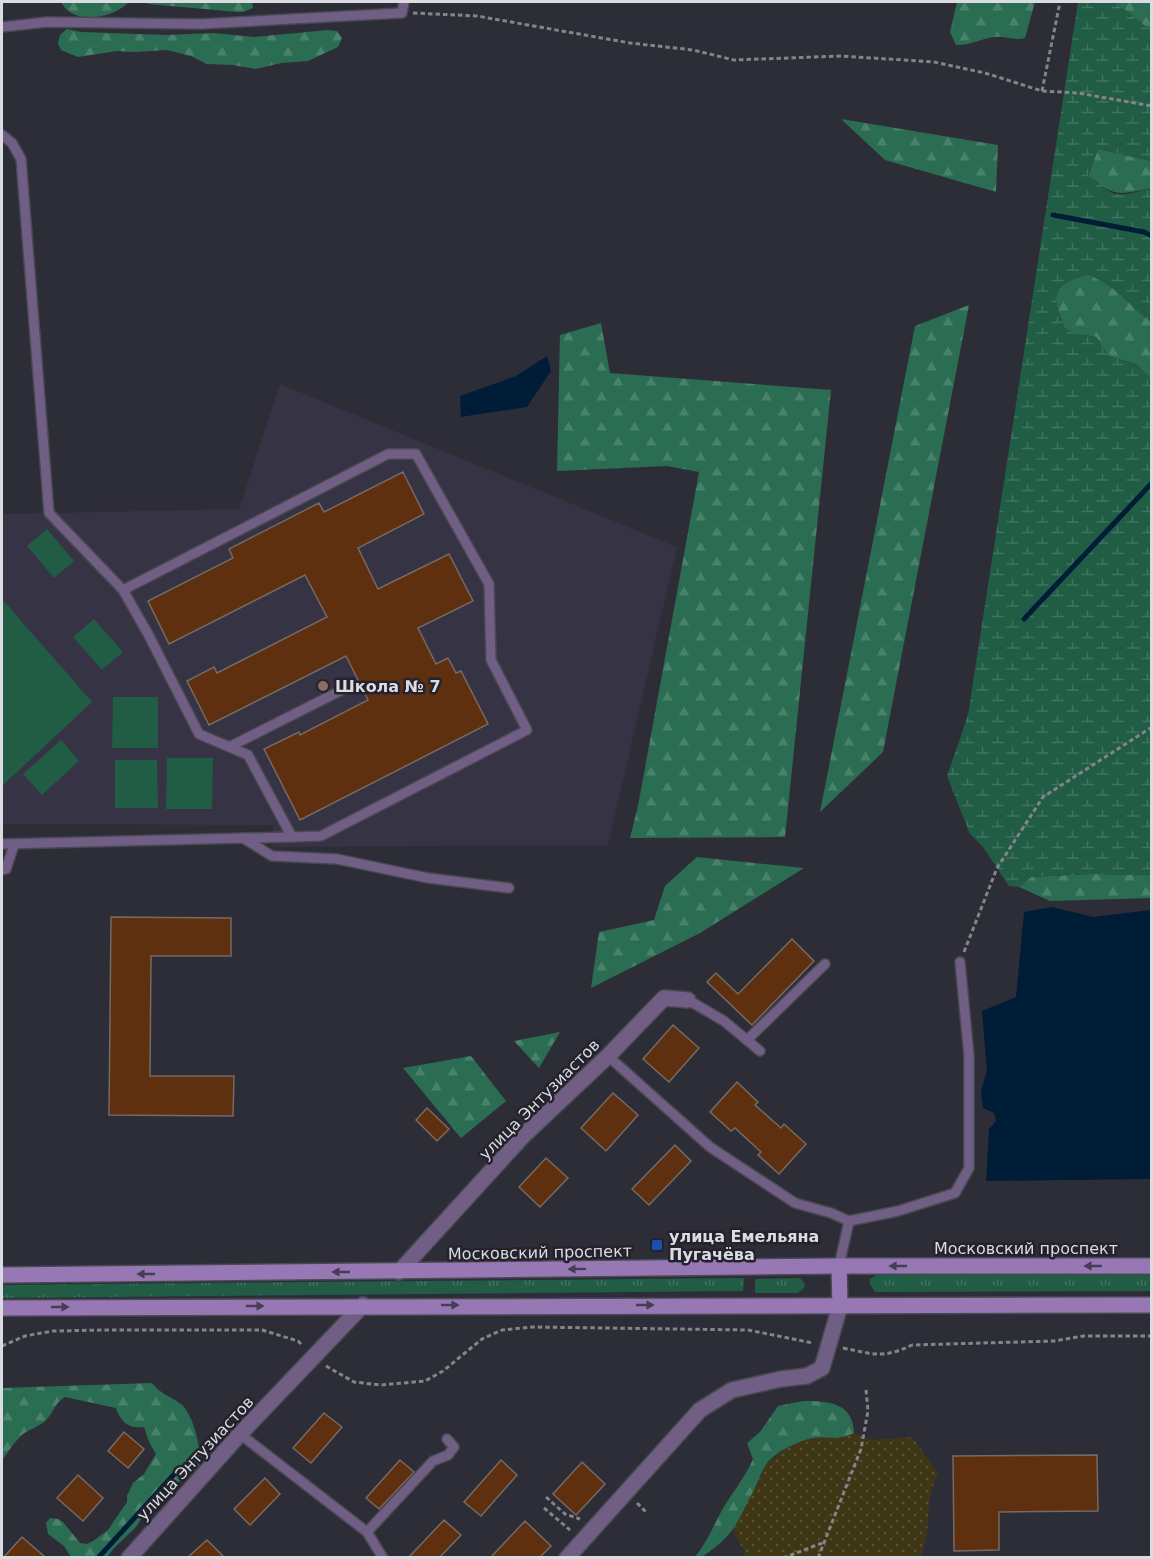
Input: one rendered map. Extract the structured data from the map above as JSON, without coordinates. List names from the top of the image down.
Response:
{
  "streets": {
    "main road": ["Московский проспект"],
    "street": ["улица Энтузиастов"]
  },
  "crossings": [
    ["улица Энтузиастов", "Московский проспект"]
  ],
  "places": {
    "other": ["Школа № 7"],
    "transit": ["улица Емельяна Пугачёва"]
  }
}
